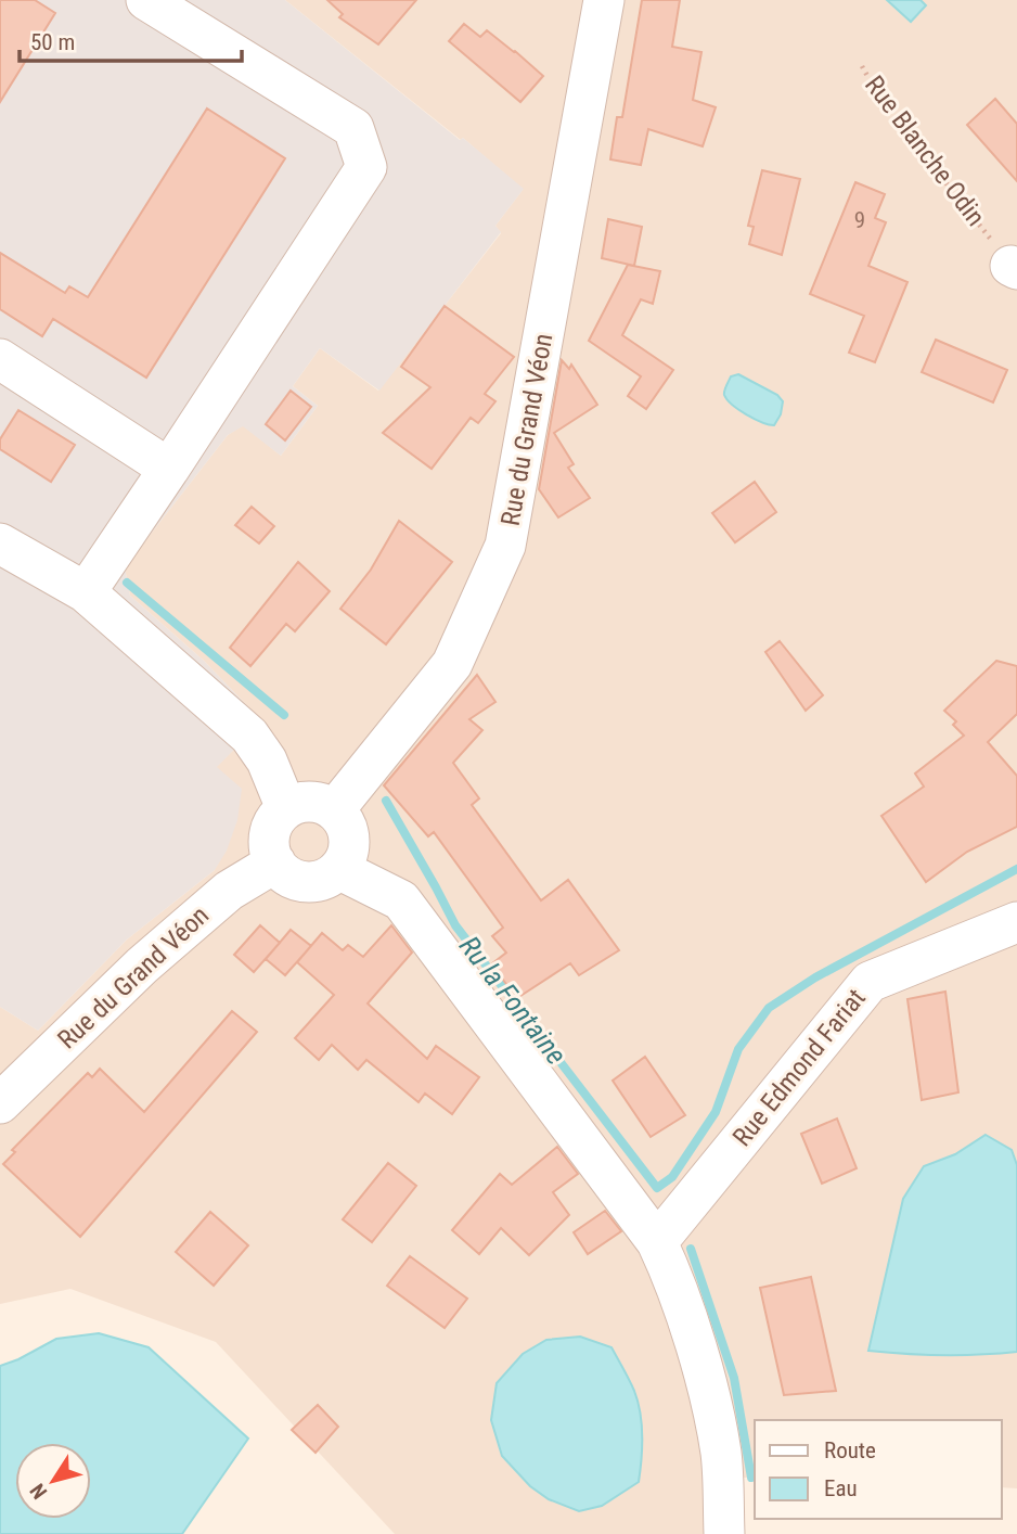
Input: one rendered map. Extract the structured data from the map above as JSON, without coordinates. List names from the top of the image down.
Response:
{
  "streets": {
    "street": ["Rue du Grand Véon", "Rue Edmond Fariat"],
    "path": ["Rue Blanche Odin"]
  },
  "water": ["Ru la Fontaine"],
  "house_numbers": ["9"],
  "legend": ["Route", "Eau"],
  "scale_bar": "50 m",
  "north": "bottom left"
}
